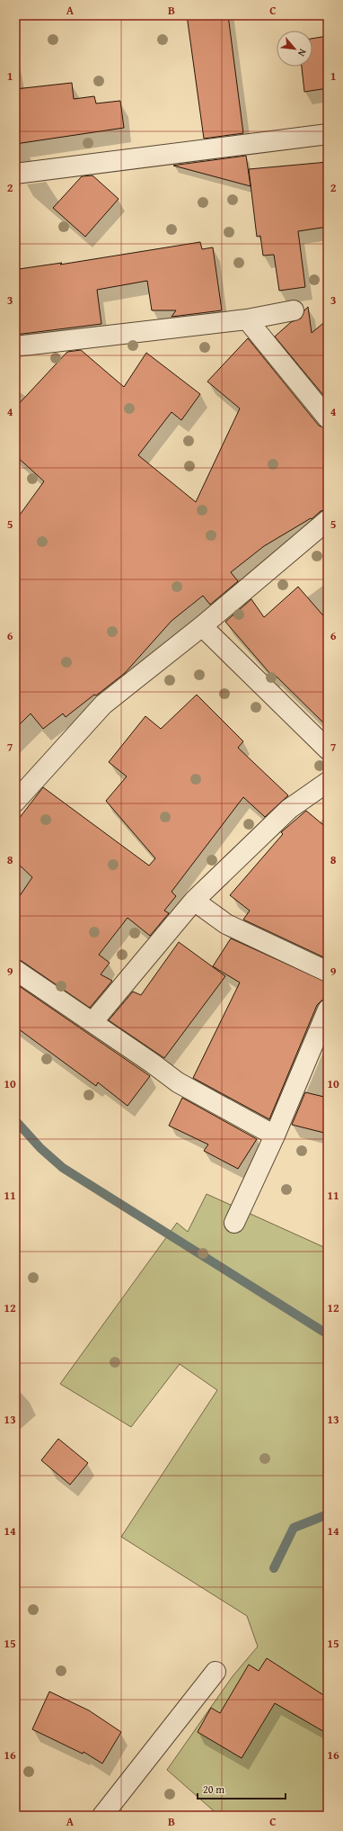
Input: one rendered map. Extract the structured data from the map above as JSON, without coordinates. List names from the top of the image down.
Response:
{
  "scale_bar": "20 m",
  "north": "bottom right",
  "grid": {
    "columns": ["A", "B", "C"],
    "rows": [
      "1",
      "2",
      "3",
      "4",
      "5",
      "6",
      "7",
      "8",
      "9",
      "10",
      "11",
      "12",
      "13",
      "14",
      "15",
      "16"
    ]
  }
}
